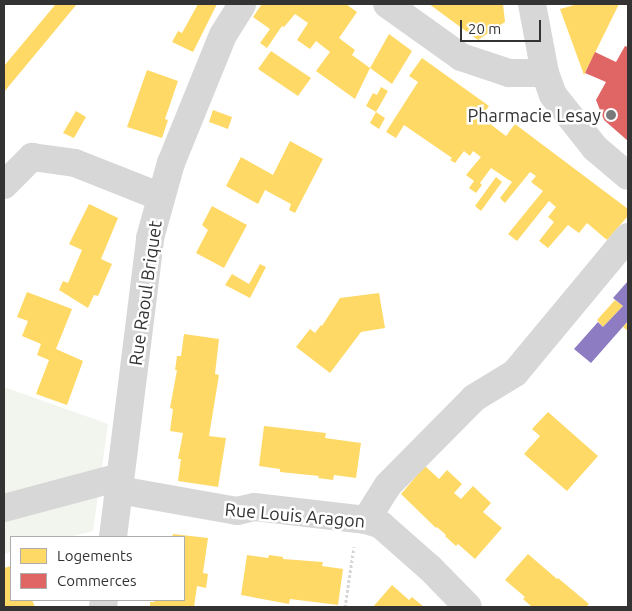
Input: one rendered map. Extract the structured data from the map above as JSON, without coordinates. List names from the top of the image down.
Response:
{
  "streets": {
    "street": ["Rue Raoul Briquet", "Rue Louis Aragon"]
  },
  "crossings": [
    ["Rue Raoul Briquet", "Rue Louis Aragon"]
  ],
  "places": ["Pharmacie Lesay"],
  "legend": ["Logements", "Commerces"],
  "scale_bar": "20 m"
}
